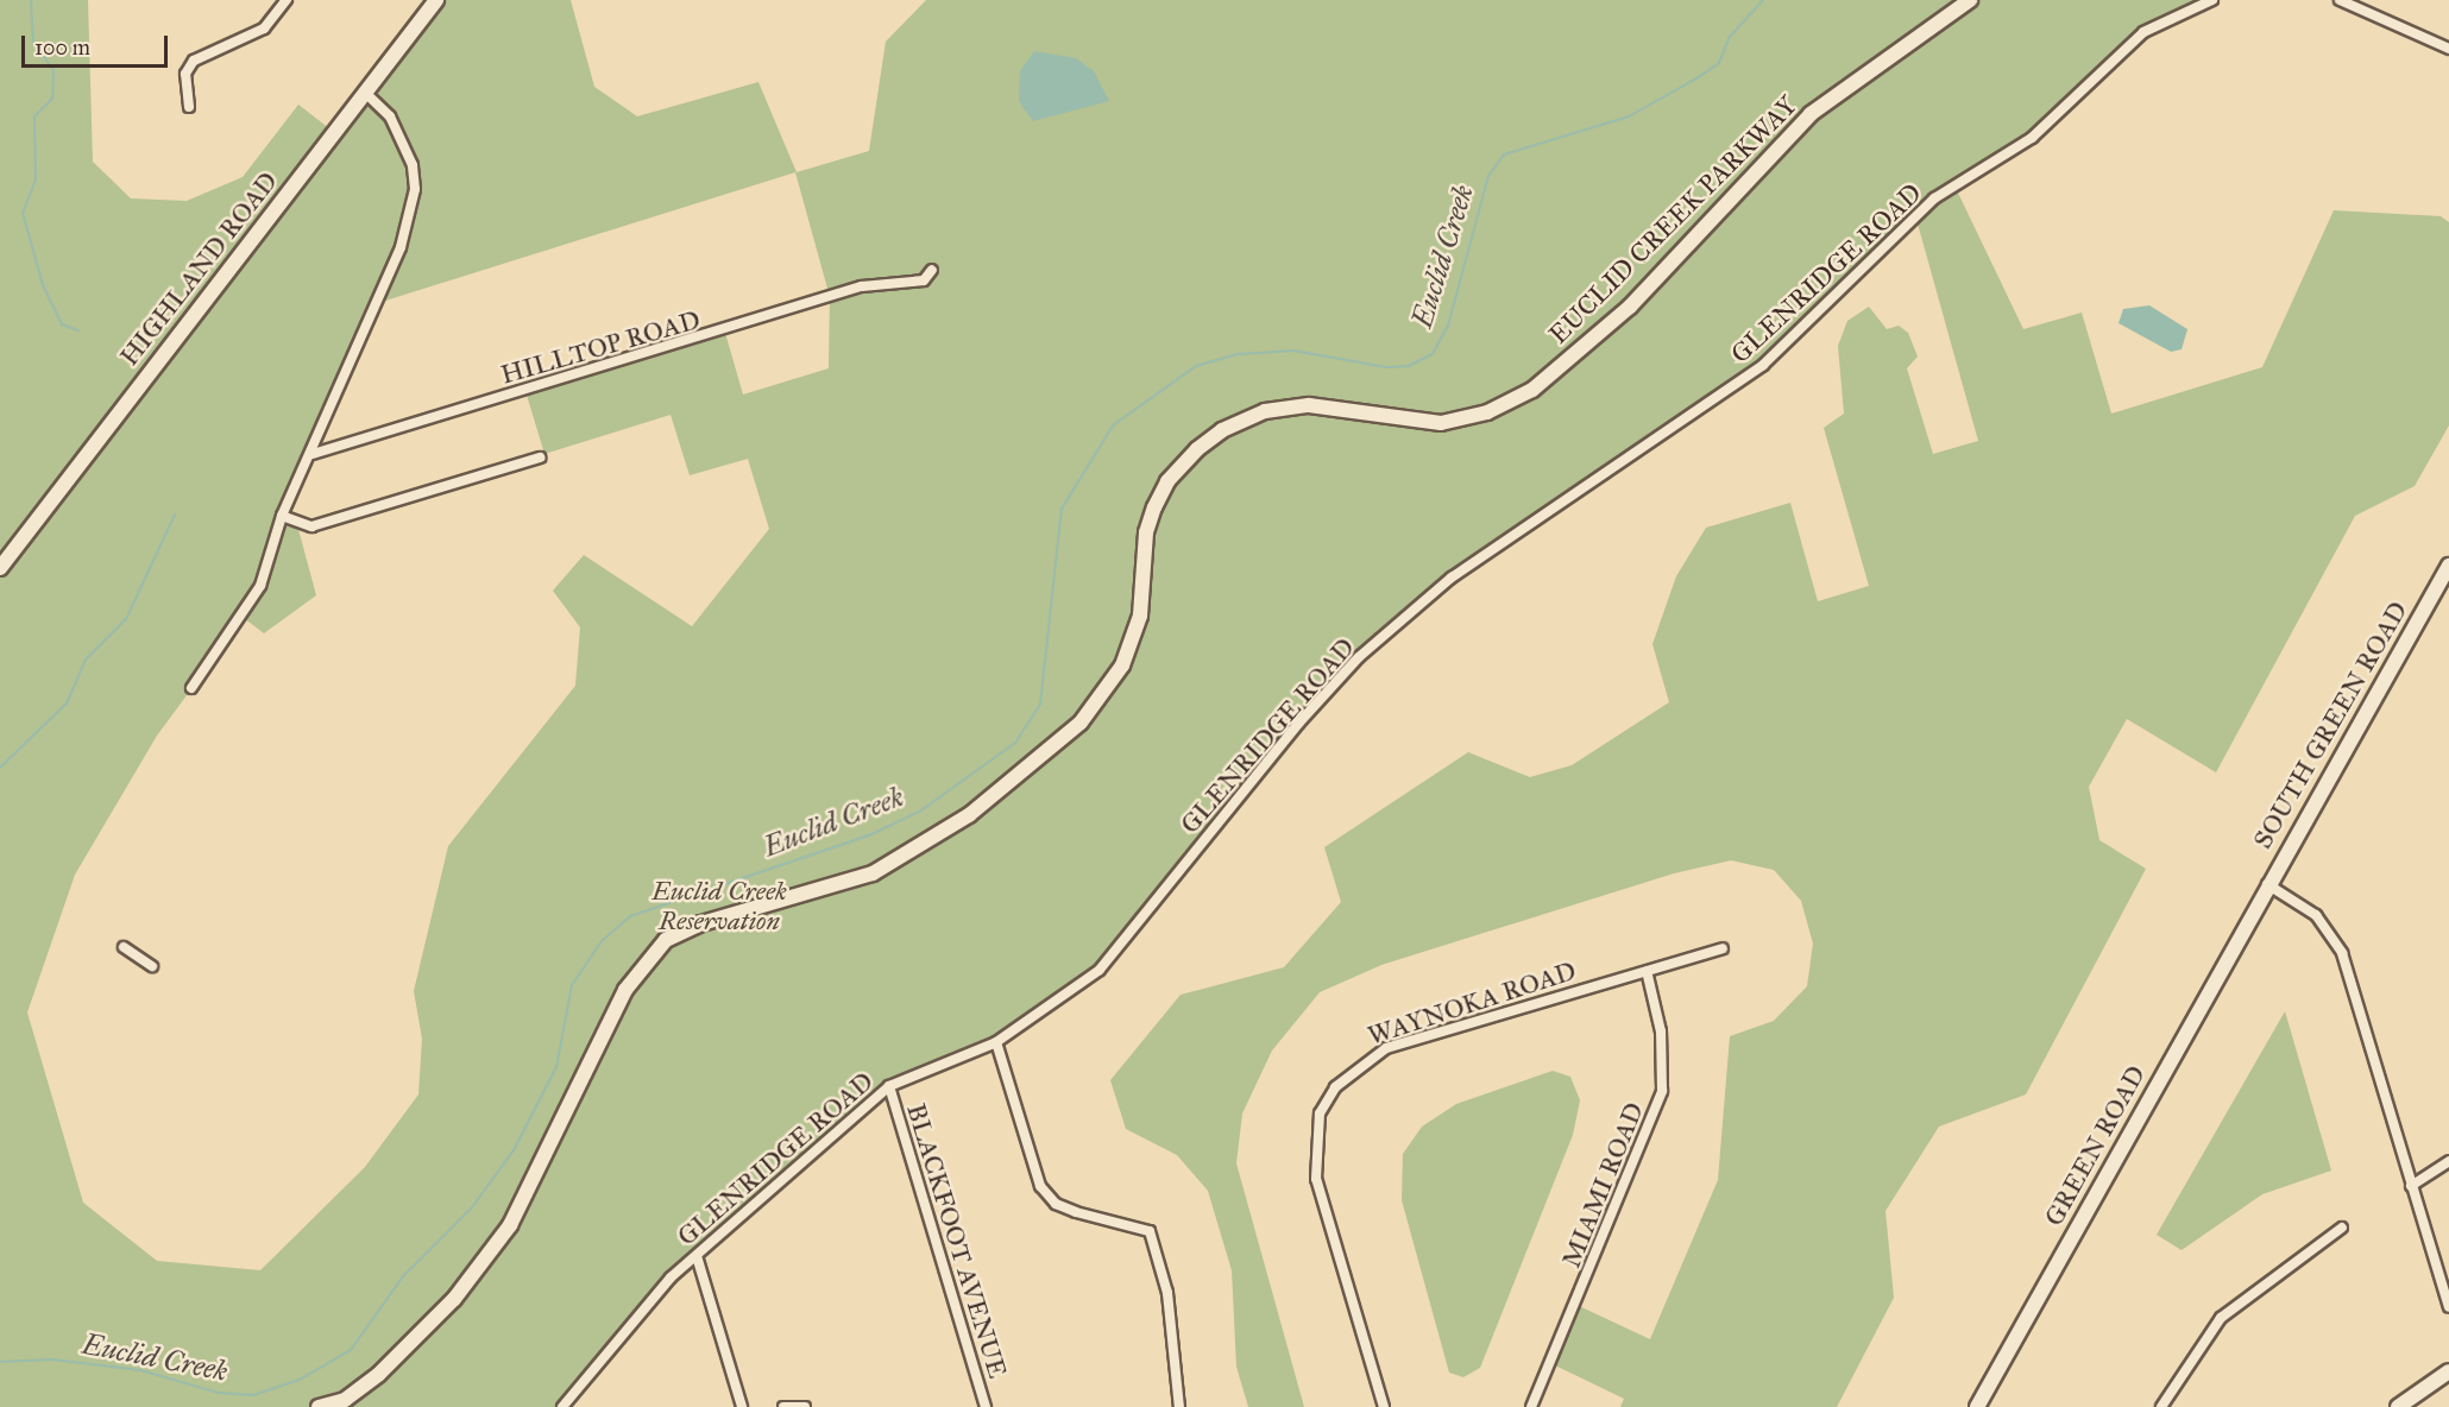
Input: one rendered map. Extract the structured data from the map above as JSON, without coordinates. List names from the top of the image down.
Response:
{
  "streets": {
    "street": [
      "EUCLID CREEK PARKWAY",
      "HIGHLAND ROAD",
      "GLENRIDGE ROAD",
      "HILLTOP ROAD",
      "SOUTH GREEN ROAD",
      "WAYNOKA ROAD",
      "GREEN ROAD",
      "MIAMI ROAD",
      "BLACKFOOT AVENUE"
    ]
  },
  "crossings": [
    ["GLENRIDGE ROAD", "BLACKFOOT AVENUE"],
    ["SOUTH GREEN ROAD", "GREEN ROAD"],
    ["WAYNOKA ROAD", "MIAMI ROAD"]
  ],
  "water": ["Euclid Creek"],
  "parks": ["Euclid Creek Reservation"],
  "scale_bar": "100 m"
}
